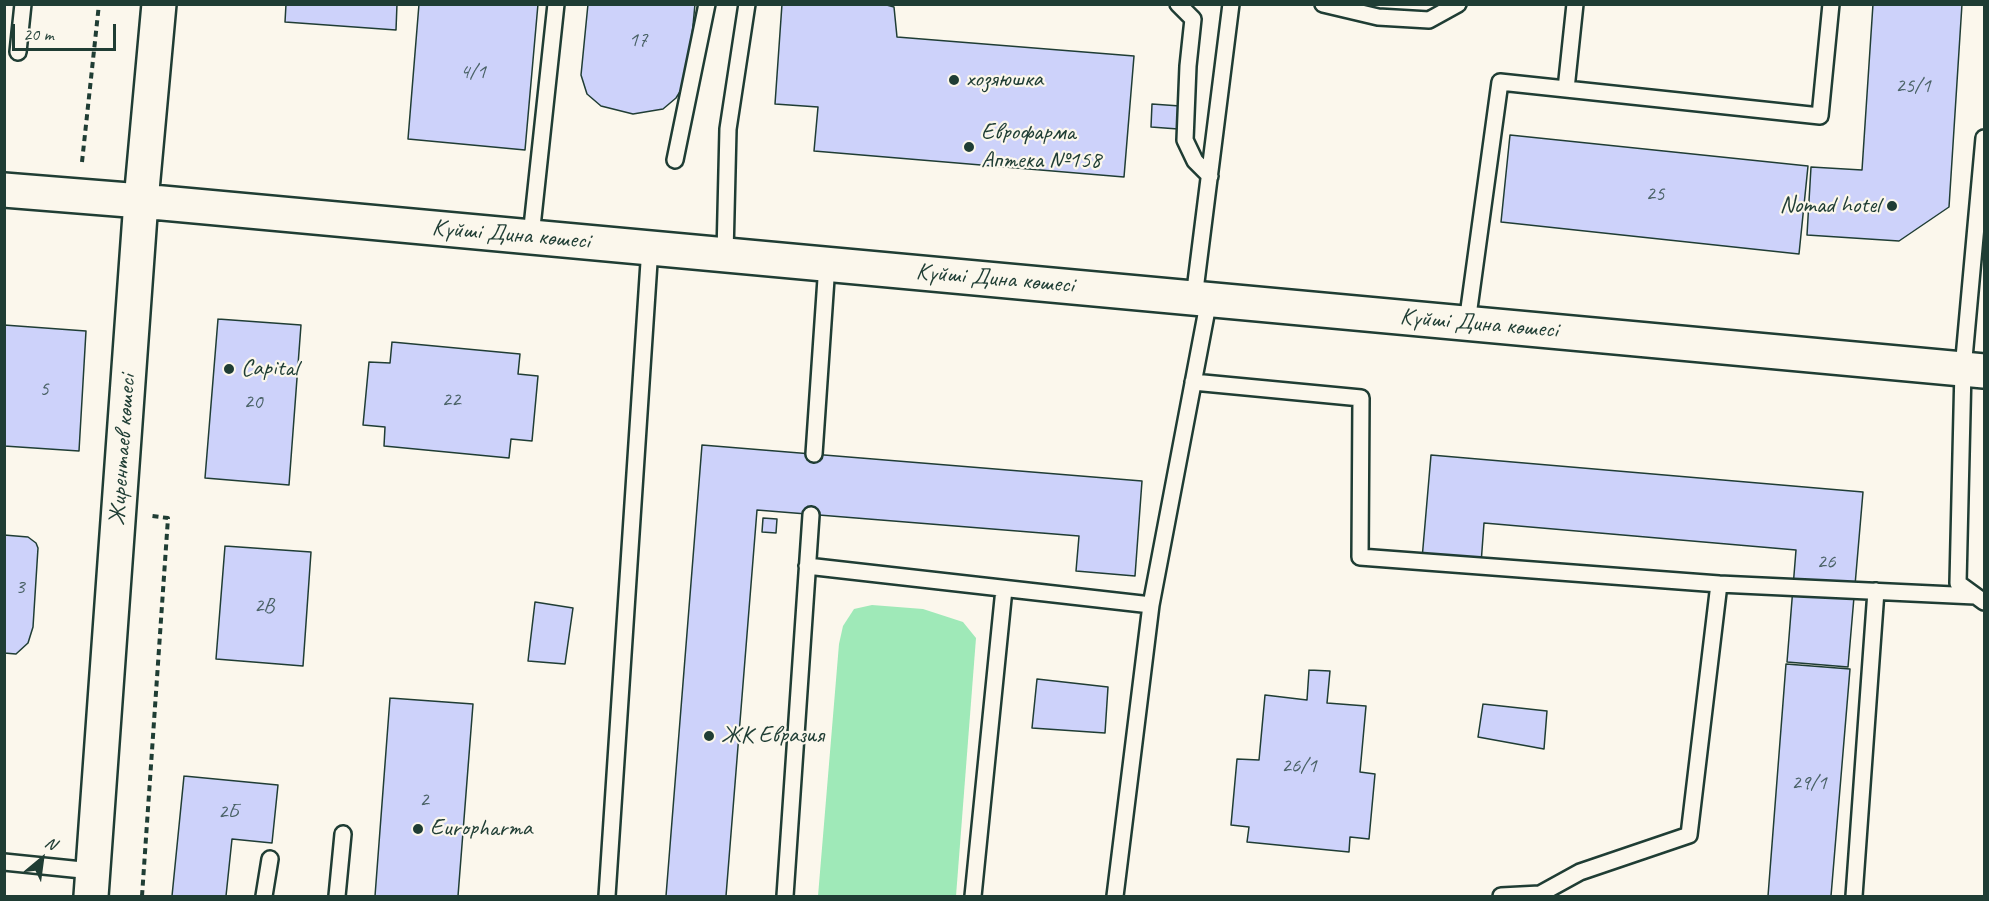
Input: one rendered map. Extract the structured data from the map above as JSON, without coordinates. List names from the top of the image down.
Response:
{
  "streets": {
    "street": ["Күйші Дина көшесі", "Жирентаев көшесі"]
  },
  "crossings": [
    ["Күйші Дина көшесі", "Жирентаев көшесі"]
  ],
  "places": [
    "хозяюшка",
    "Еврофарма Аптека №158",
    "Nomad hotel",
    "Capital",
    "ЖК Евразия",
    "Europharma"
  ],
  "house_numbers": [
    "17",
    "4/1",
    "25/1",
    "25",
    "5",
    "22",
    "20",
    "26",
    "3",
    "2В",
    "26/1",
    "29/1",
    "2",
    "2Б"
  ],
  "scale_bar": "20 m",
  "north": "top right"
}
